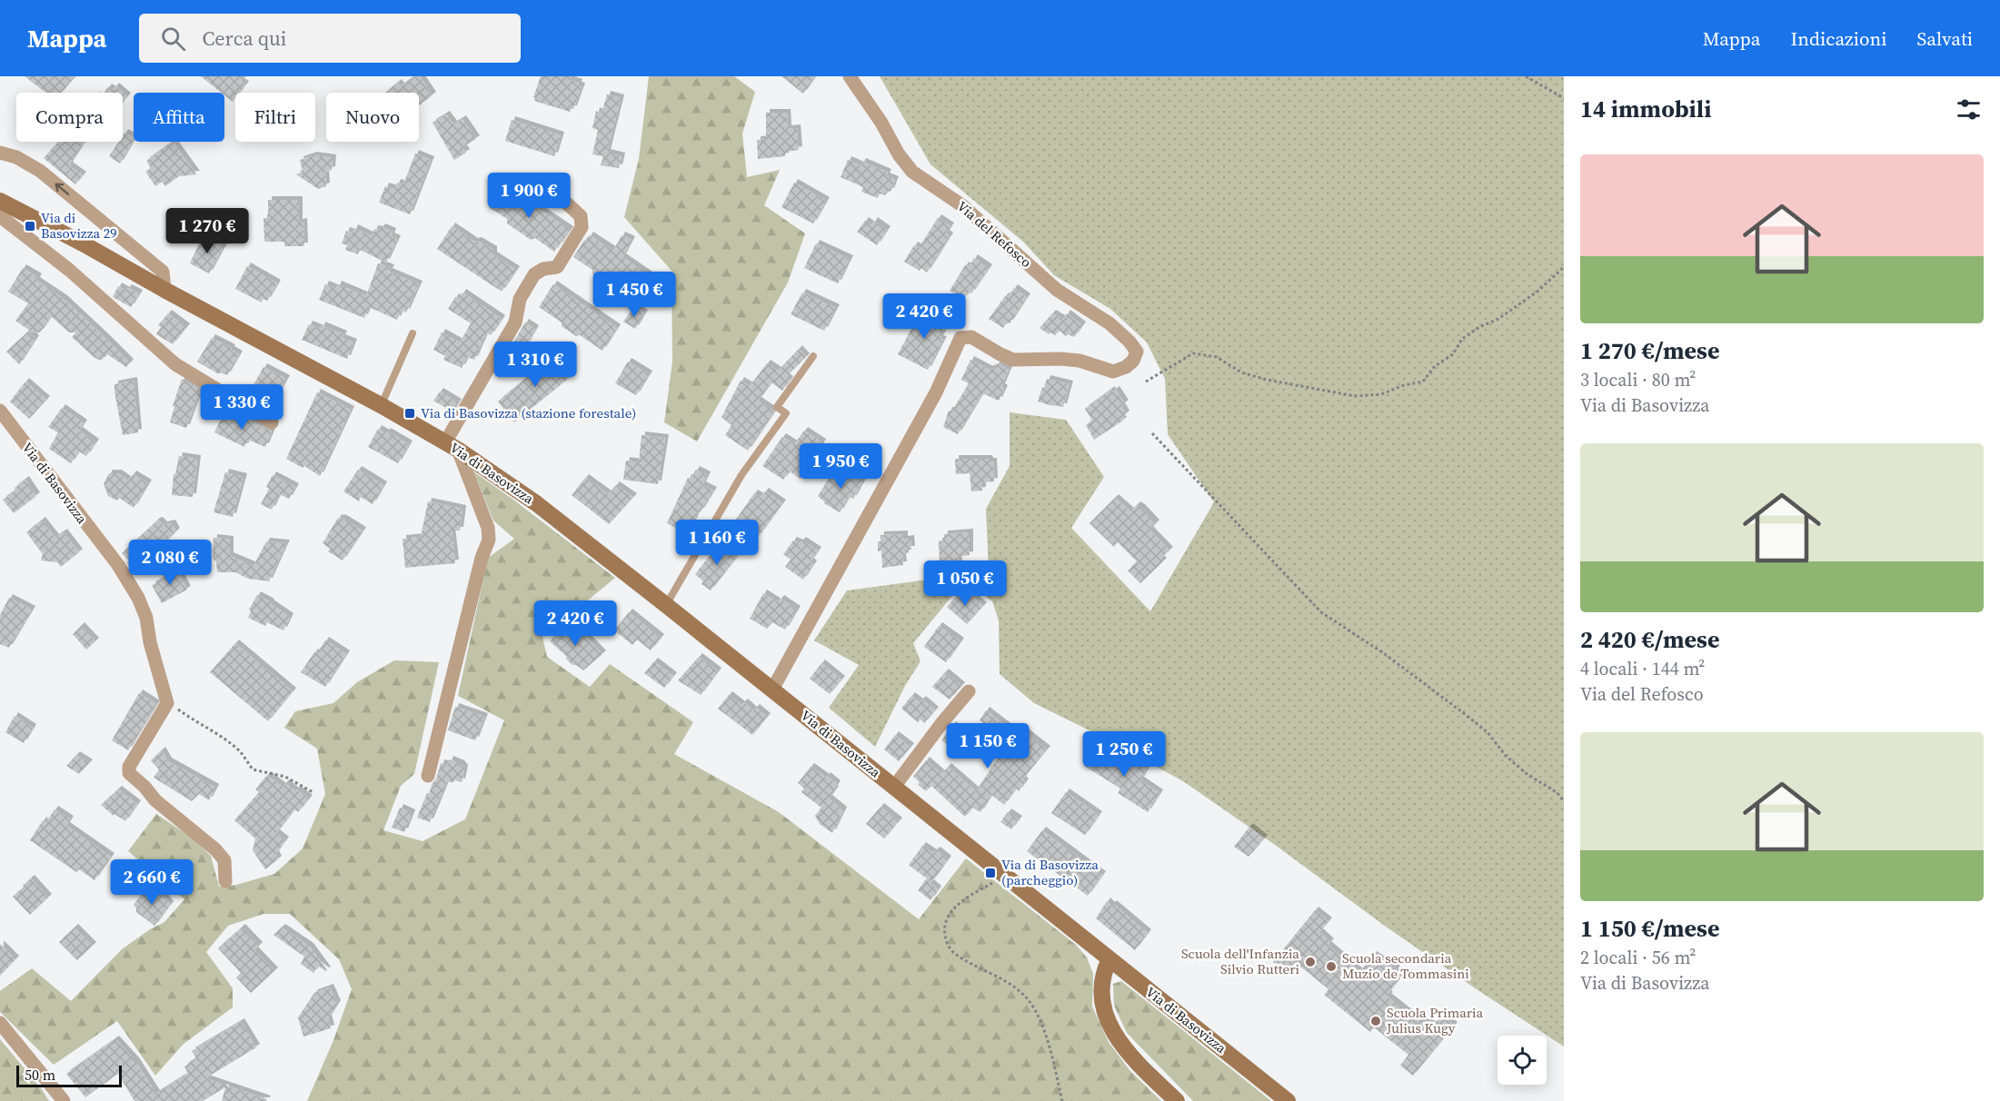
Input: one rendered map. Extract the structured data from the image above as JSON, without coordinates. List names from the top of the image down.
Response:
{
  "streets": {
    "main road": ["Via di Basovizza"],
    "street": ["Via del Refosco"]
  },
  "crossings": [
    ["Via del Refosco", "Via di Basovizza"]
  ],
  "places": {
    "transit": ["Via di Basovizza 29", "Via di Basovizza (stazione forestale)", "Via di Basovizza (parcheggio)"],
    "other": ["Scuola dell'Infanzia Silvio Rutteri", "Scuola secondaria Muzio de Tommasini", "Scuola Primaria Julius Kugy"]
  },
  "scale_bar": "50 m",
  "page": {
    "header": "Mappa",
    "search": "Cerca qui",
    "nav": ["Mappa", "Indicazioni", "Salvati"],
    "heading": "14 immobili",
    "chip": [
      "Compra",
      "Affitta",
      "Filtri",
      "Nuovo"
    ],
    "list": [
      {
        "name": "1 270 €/mese",
        "note": "3 locali · 80 m² · Via di Basovizza"
      },
      {
        "name": "2 420 €/mese",
        "note": "4 locali · 144 m² · Via del Refosco"
      },
      {
        "name": "1 150 €/mese",
        "note": "2 locali · 56 m² · Via di Basovizza"
      }
    ],
    "price": [
      "1 900 €",
      "1 270 €",
      "1 450 €",
      "2 420 €",
      "1 310 €",
      "1 330 €",
      "1 950 €",
      "1 160 €",
      "2 080 €",
      "1 050 €",
      "2 420 €",
      "1 150 €",
      "1 250 €",
      "2 660 €"
    ],
    "scale": "50 m"
  }
}
